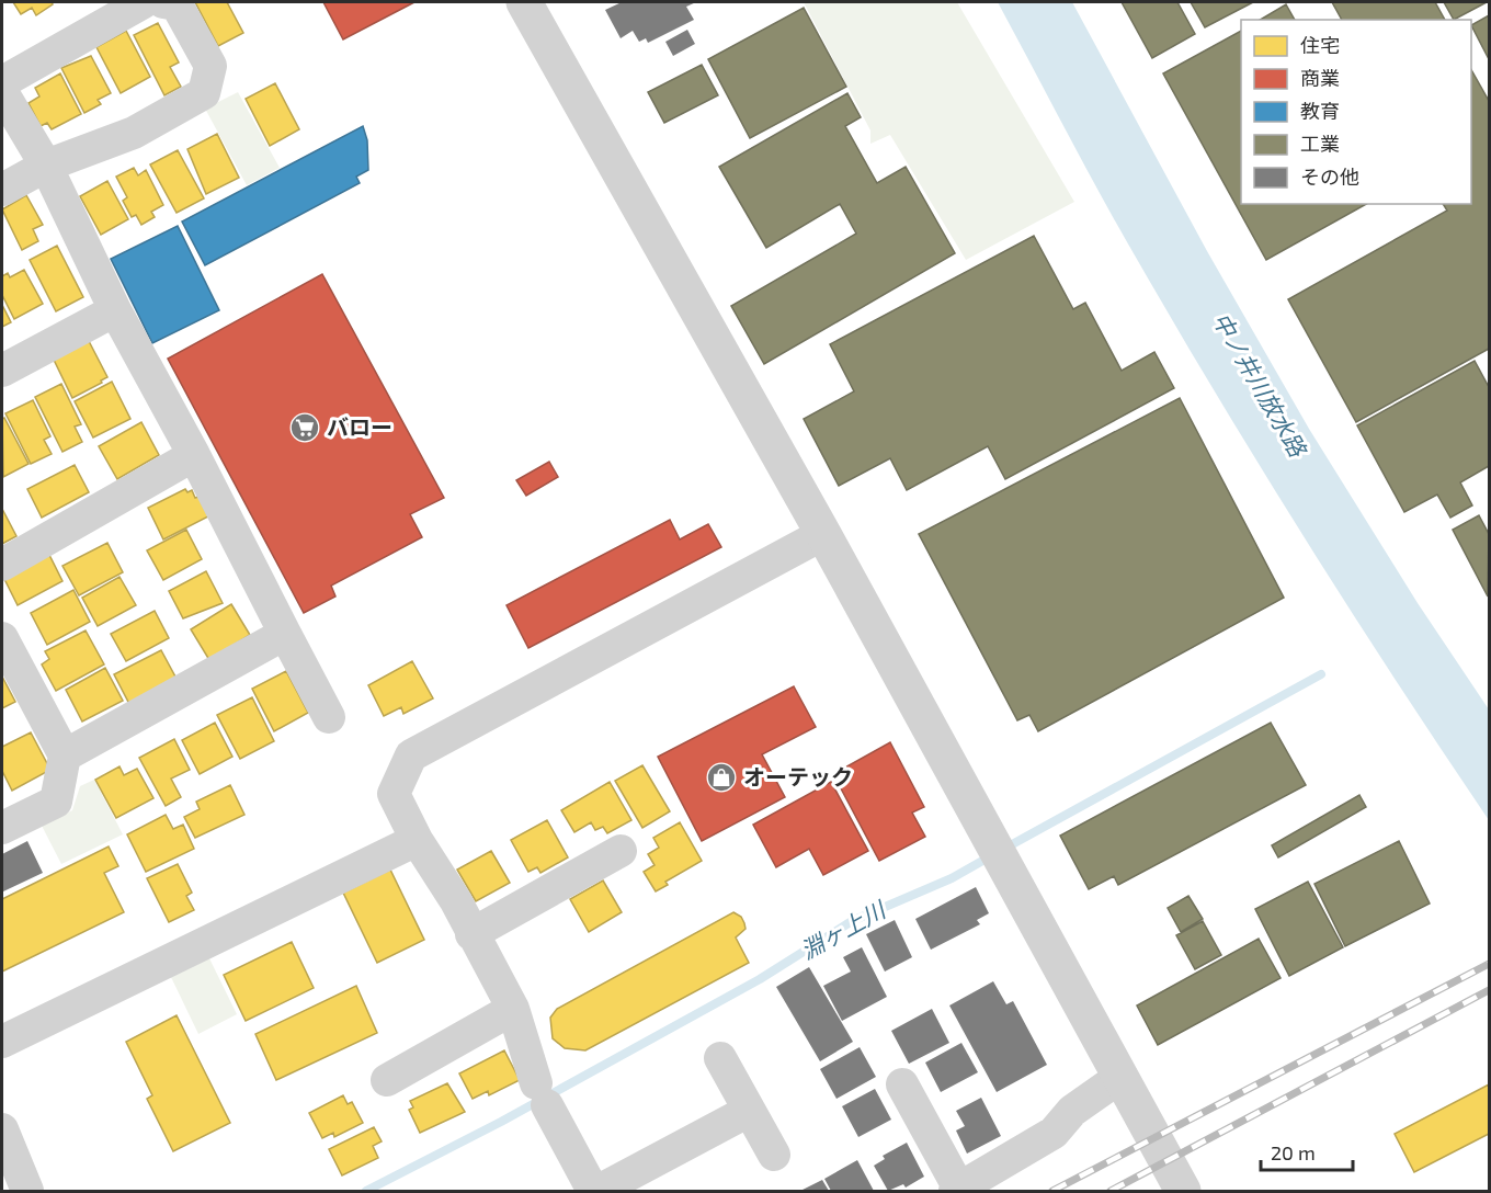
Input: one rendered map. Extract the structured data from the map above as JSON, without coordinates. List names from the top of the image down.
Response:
{
  "water": ["中ノ井川放水路", "淵ヶ上川"],
  "places": {
    "supermarket": ["バロー"],
    "shop": ["オーテック"]
  },
  "legend": [
    "住宅",
    "商業",
    "教育",
    "工業",
    "その他"
  ],
  "scale_bar": "20 m"
}
